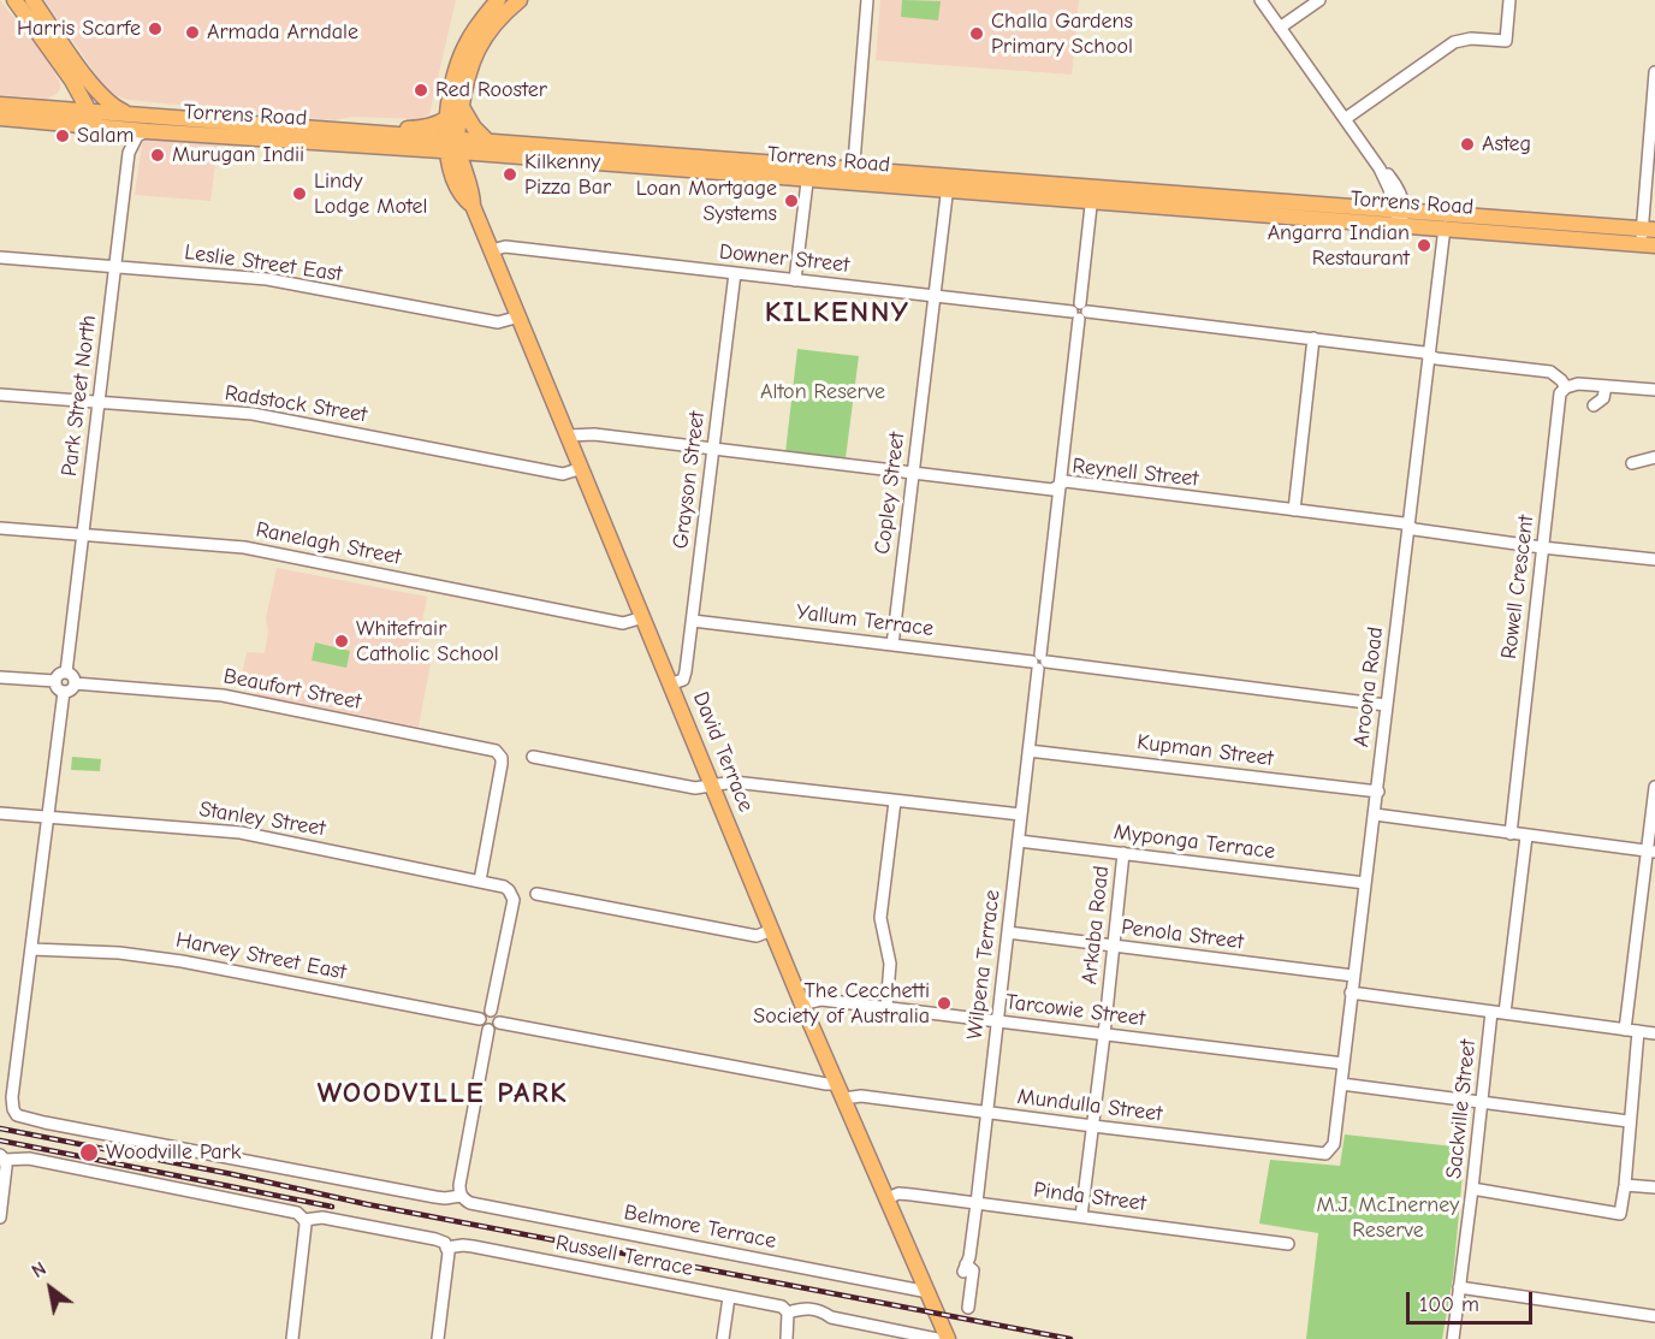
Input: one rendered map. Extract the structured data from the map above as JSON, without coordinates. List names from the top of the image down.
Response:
{
  "streets": {
    "main road": ["Torrens Road", "David Terrace"],
    "street": [
      "Downer Street",
      "Leslie Street East",
      "Park Street North",
      "Radstock Street",
      "Reynell Street",
      "Grayson Street",
      "Copley Street",
      "Ranelagh Street",
      "Rowell Crescent",
      "Yallum Terrace",
      "Aroona Road",
      "Beaufort Street",
      "Kupman Street",
      "Stanley Street",
      "Myponga Terrace",
      "Arkaba Road",
      "Penola Street",
      "Harvey Street East",
      "Wilpena Terrace",
      "Tarcowie Street",
      "Mundulla Street",
      "Sackville Street",
      "Pinda Street",
      "Belmore Terrace",
      "Russell Terrace"
    ]
  },
  "crossings": [
    ["Torrens Road", "Park Street North"],
    ["Torrens Road", "Copley Street"],
    ["Torrens Road", "Aroona Road"],
    ["Torrens Road", "David Terrace"],
    ["Torrens Road", "Wilpena Terrace"],
    ["Downer Street", "Grayson Street"],
    ["Downer Street", "Copley Street"],
    ["Downer Street", "Rowell Crescent"],
    ["Downer Street", "Aroona Road"],
    ["Downer Street", "David Terrace"],
    ["Downer Street", "Wilpena Terrace"],
    ["Leslie Street East", "Park Street North"],
    ["Leslie Street East", "David Terrace"],
    ["Park Street North", "Radstock Street"],
    ["Park Street North", "Ranelagh Street"],
    ["Park Street North", "Beaufort Street"],
    ["Radstock Street", "David Terrace"],
    ["Reynell Street", "Grayson Street"],
    ["Reynell Street", "Copley Street"],
    ["Reynell Street", "Rowell Crescent"],
    ["Reynell Street", "Aroona Road"],
    ["Reynell Street", "David Terrace"],
    ["Reynell Street", "Wilpena Terrace"],
    ["Grayson Street", "Yallum Terrace"],
    ["Grayson Street", "David Terrace"],
    ["Copley Street", "Yallum Terrace"],
    ["Ranelagh Street", "David Terrace"],
    ["Yallum Terrace", "Aroona Road"],
    ["Yallum Terrace", "Wilpena Terrace"],
    ["Aroona Road", "Kupman Street"],
    ["Aroona Road", "Myponga Terrace"],
    ["Aroona Road", "Penola Street"],
    ["Aroona Road", "Tarcowie Street"],
    ["Aroona Road", "Mundulla Street"],
    ["Beaufort Street", "Stanley Street"],
    ["Kupman Street", "Wilpena Terrace"],
    ["David Terrace", "Tarcowie Street"],
    ["David Terrace", "Mundulla Street"],
    ["David Terrace", "Pinda Street"],
    ["David Terrace", "Belmore Terrace"],
    ["Stanley Street", "Harvey Street East"],
    ["Myponga Terrace", "Arkaba Road"],
    ["Myponga Terrace", "Wilpena Terrace"],
    ["Arkaba Road", "Penola Street"],
    ["Arkaba Road", "Tarcowie Street"],
    ["Arkaba Road", "Mundulla Street"],
    ["Arkaba Road", "Pinda Street"],
    ["Penola Street", "Wilpena Terrace"],
    ["Wilpena Terrace", "Tarcowie Street"],
    ["Wilpena Terrace", "Mundulla Street"],
    ["Wilpena Terrace", "Pinda Street"]
  ],
  "districts": ["KILKENNY", "WOODVILLE PARK"],
  "parks": ["Alton Reserve", "M.J. McInerney Reserve"],
  "places": [
    "Harris Scarfe",
    "Armada Arndale",
    "Challa Gardens Primary School",
    "Red Rooster",
    "Salam",
    "Asteg",
    "Murugan Indii",
    "Kilkenny Pizza Bar",
    "Lindy Lodge Motel",
    "Loan Mortgage Systems",
    "Angarra Indian Restaurant",
    "Whitefrair Catholic School",
    "The Cecchetti Society of Australia",
    "Woodville Park"
  ],
  "scale_bar": "100 m",
  "north": "top left"
}
